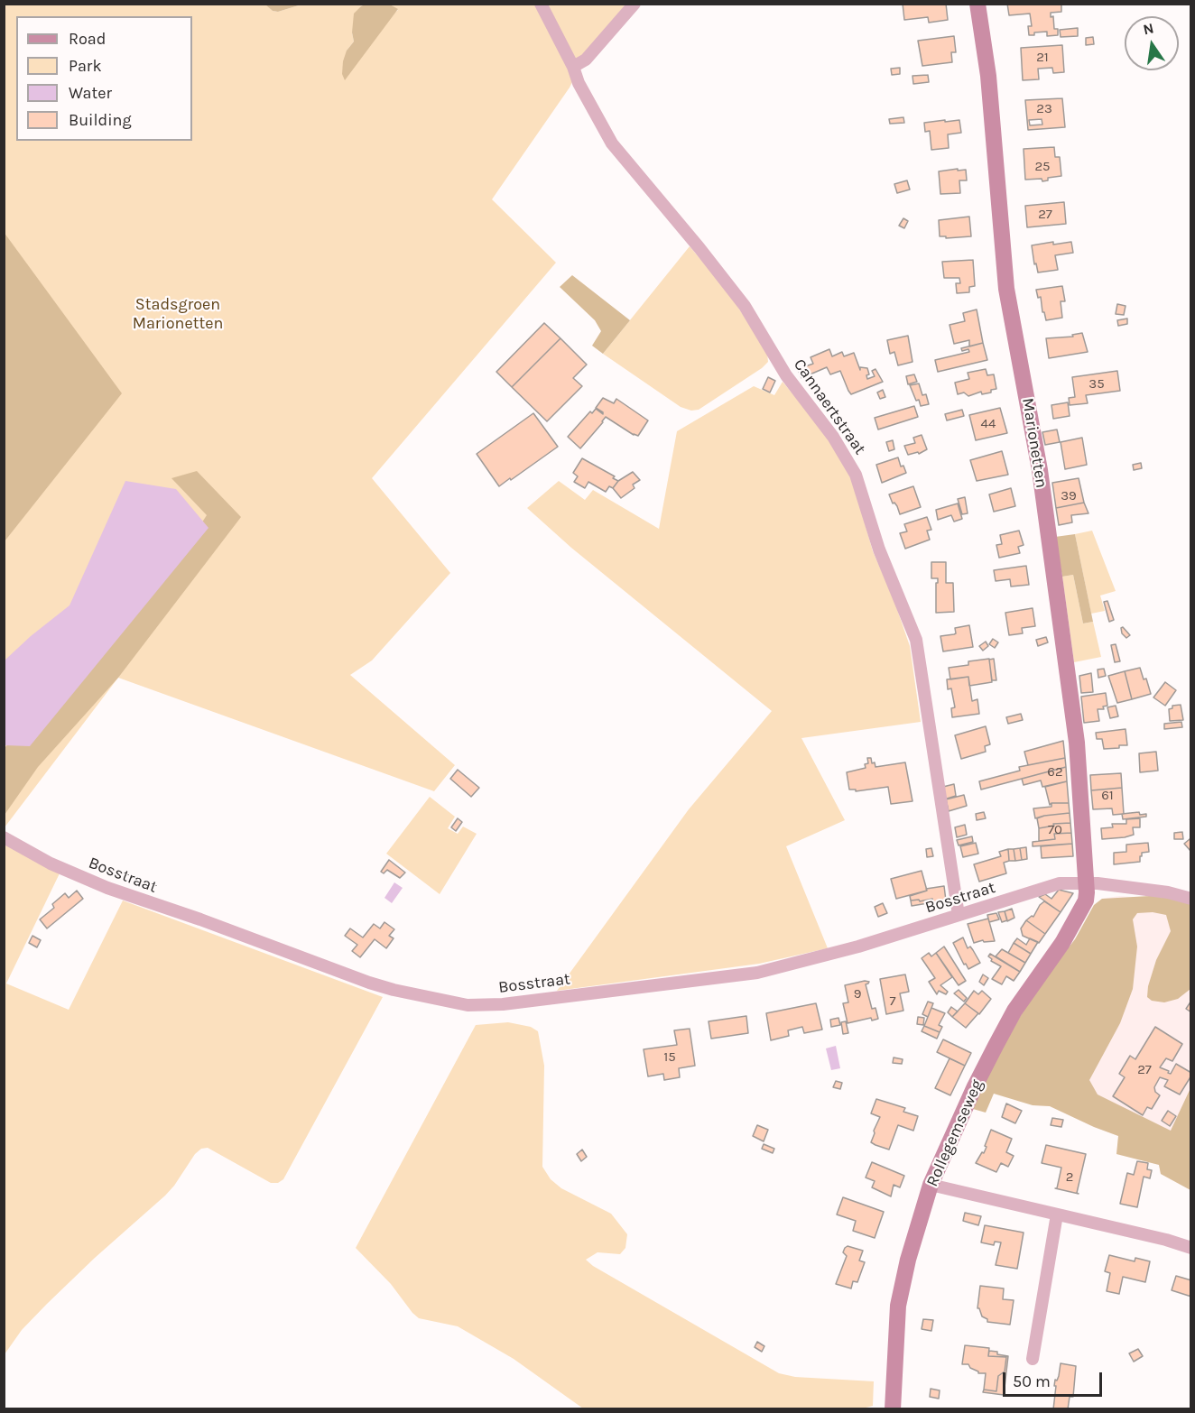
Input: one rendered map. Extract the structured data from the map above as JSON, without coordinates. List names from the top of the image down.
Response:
{
  "streets": {
    "street": [
      "Cannaertstraat",
      "Marionetten",
      "Bosstraat",
      "Rollegemseweg"
    ]
  },
  "crossings": [
    ["Cannaertstraat", "Bosstraat"],
    ["Marionetten", "Bosstraat"],
    ["Marionetten", "Rollegemseweg"],
    ["Bosstraat", "Rollegemseweg"]
  ],
  "parks": ["Stadsgroen Marionetten"],
  "house_numbers": [
    "21",
    "23",
    "25",
    "27",
    "35",
    "44",
    "39",
    "62",
    "61",
    "70",
    "9",
    "7",
    "15",
    "27",
    "2"
  ],
  "legend": [
    "Road",
    "Park",
    "Water",
    "Building"
  ],
  "scale_bar": "50 m",
  "north": "top"
}
